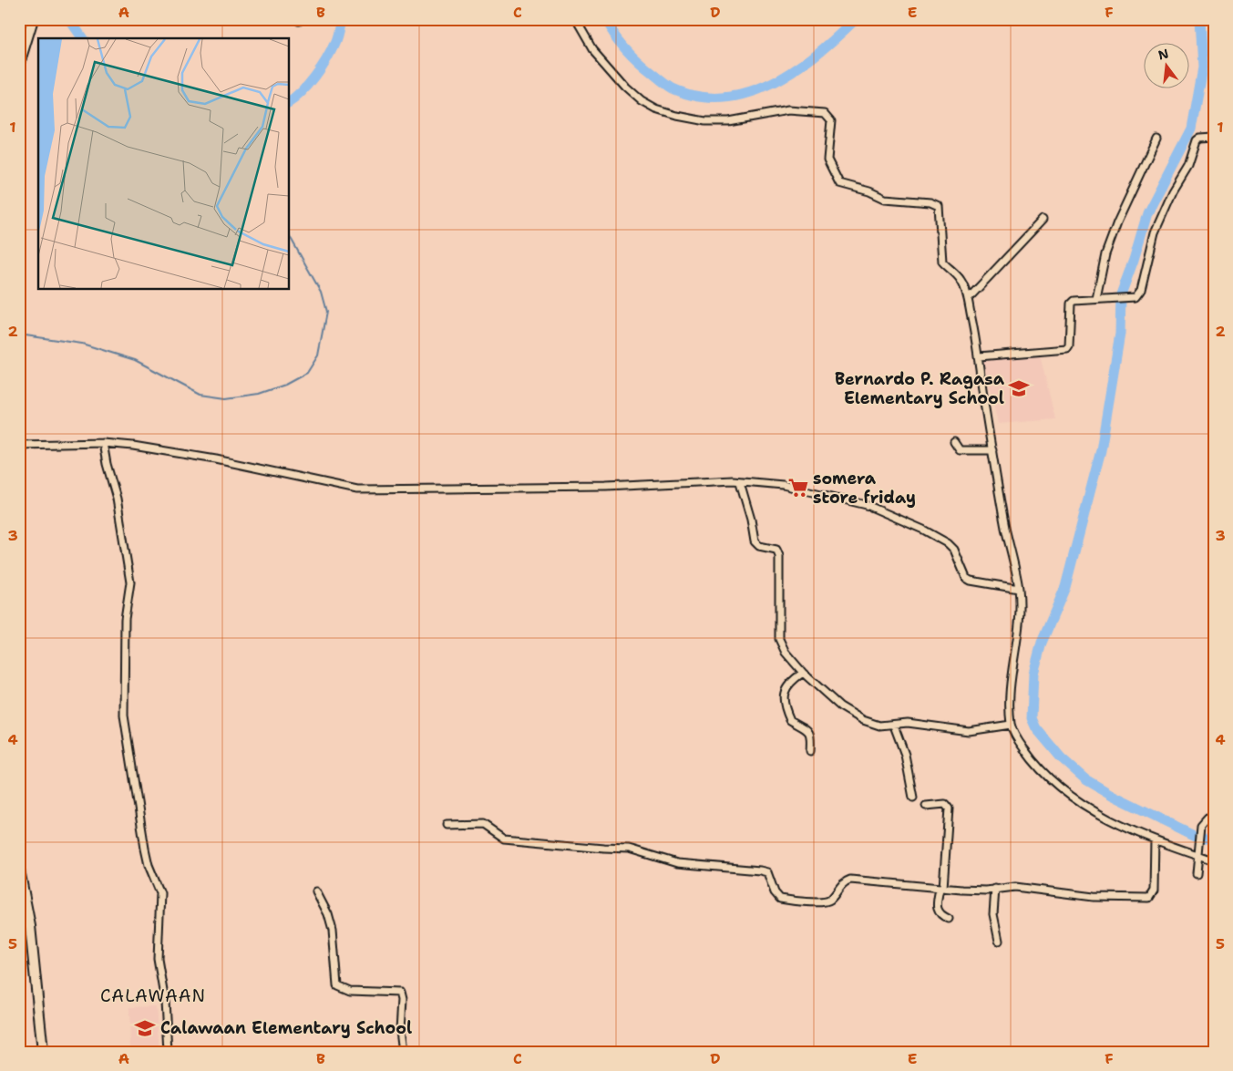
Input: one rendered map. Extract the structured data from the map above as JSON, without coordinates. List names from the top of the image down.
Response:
{
  "districts": ["CALAWAAN"],
  "places": {
    "school or university": ["Bernardo P. Ragasa Elementary School", "Calawaan Elementary School"],
    "supermarket": ["somera store friday"]
  },
  "north": "top",
  "grid": {
    "columns": [
      "A",
      "B",
      "C",
      "D",
      "E",
      "F"
    ],
    "rows": [
      "1",
      "2",
      "3",
      "4",
      "5"
    ]
  }
}
